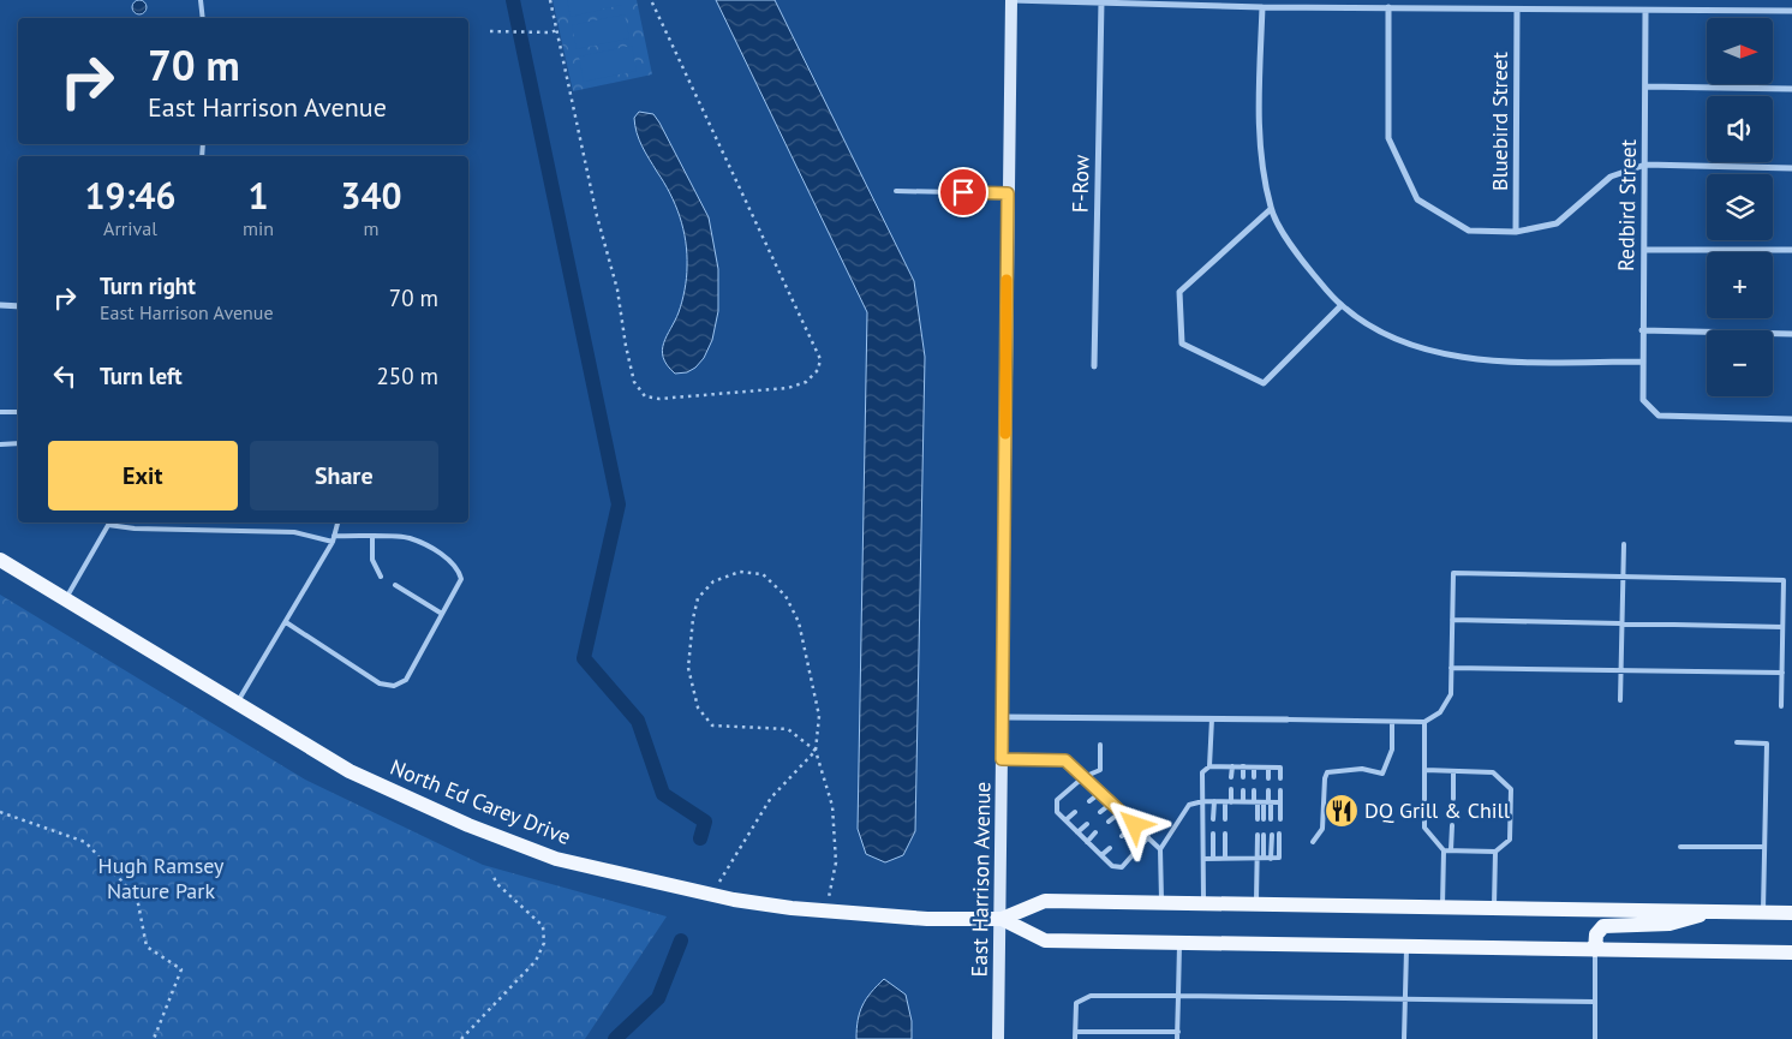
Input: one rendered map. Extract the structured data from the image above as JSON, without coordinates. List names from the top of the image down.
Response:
{
  "streets": {
    "main road": ["North Ed Carey Drive", "East Harrison Avenue"],
    "street": ["Bluebird Street", "F-Row", "Redbird Street"]
  },
  "crossings": [
    ["North Ed Carey Drive", "East Harrison Avenue"]
  ],
  "parks": ["Hugh Ramsey Nature Park"],
  "places": {
    "restaurant": ["DQ Grill & Chill"]
  },
  "north": "right",
  "page": {
    "map_buttons": ["+", "−"],
    "turn": ["70 m", "East Harrison Avenue"],
    "eta": [
      "19:46",
      "Arrival",
      "1",
      "min",
      "340",
      "m"
    ],
    "list": [
      {
        "name": "Turn right",
        "note": "East Harrison Avenue",
        "value": "70 m"
      },
      {
        "name": "Turn left",
        "value": "250 m"
      }
    ],
    "buttons": ["Exit", "Share"]
  }
}
